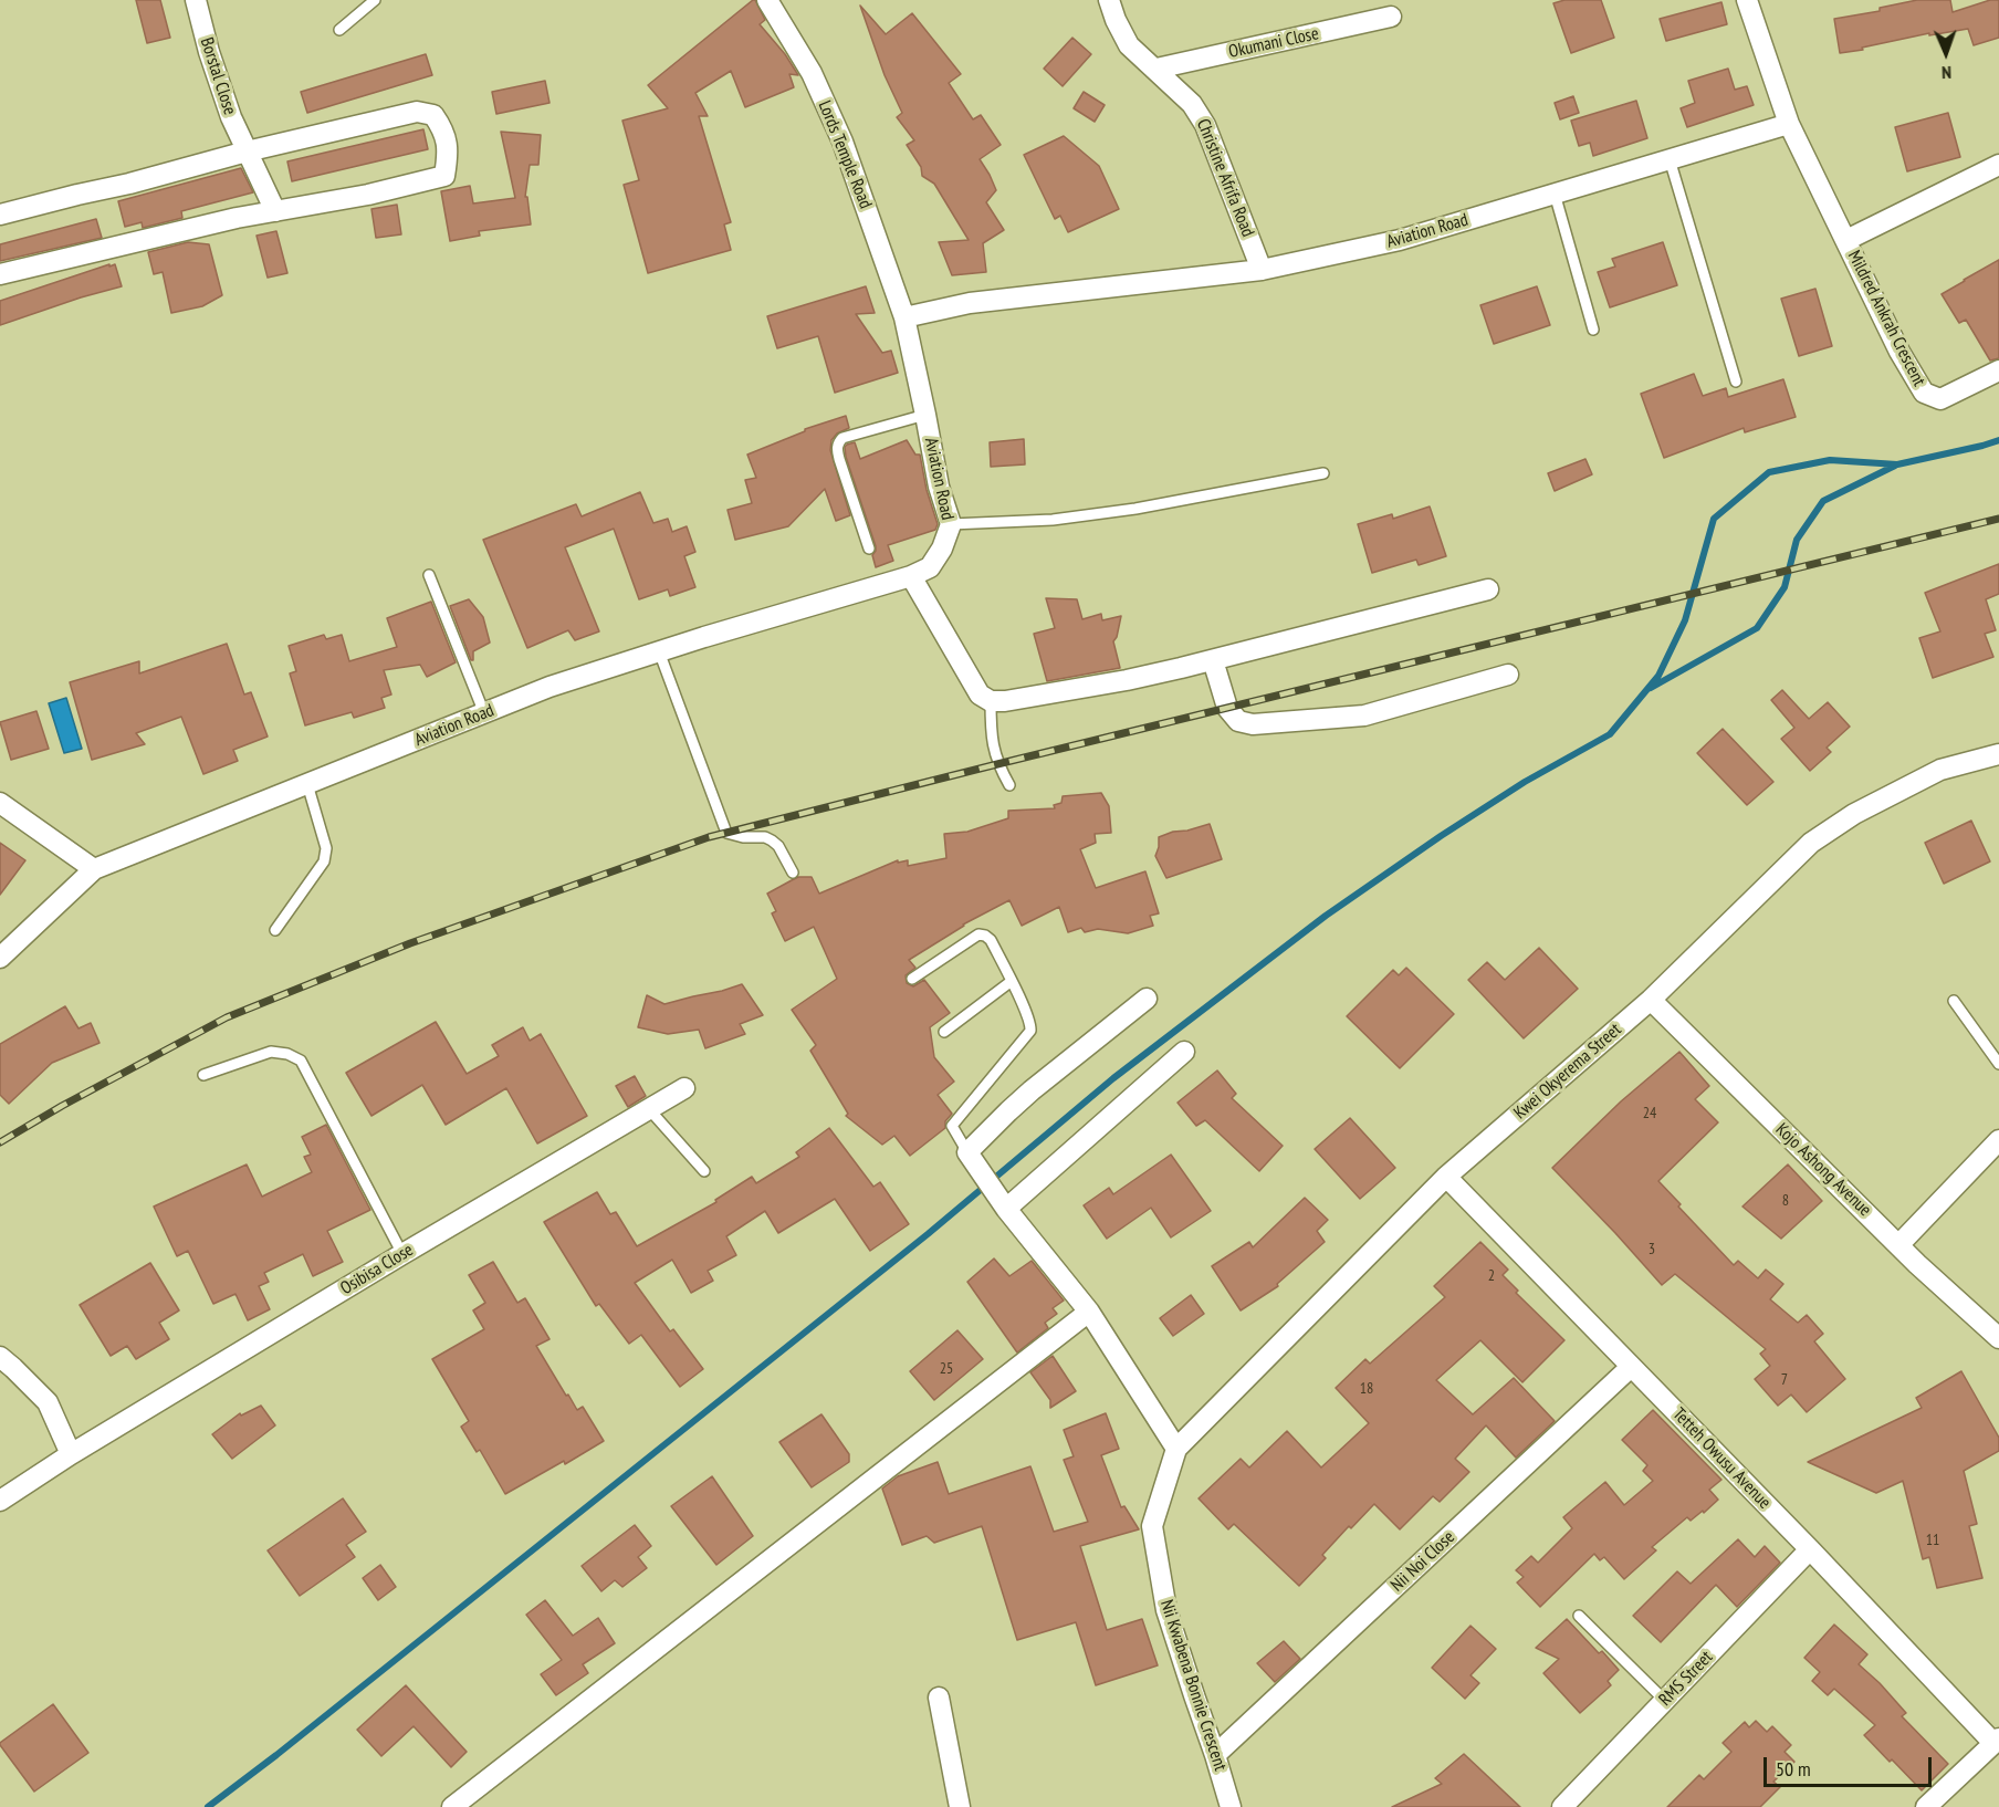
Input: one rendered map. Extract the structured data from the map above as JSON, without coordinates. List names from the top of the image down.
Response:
{
  "streets": {
    "street": [
      "Okumani Close",
      "Borstal Close",
      "Lords Temple Road",
      "Christine Afrifa Road",
      "Aviation Road",
      "Mildred Ankrah Crescent",
      "Kwei Okyerema Street",
      "Kojo Ashong Avenue",
      "Osibisa Close",
      "Tetteh Owusu Avenue",
      "Nii Noi Close",
      "RMS Street",
      "Nii Kwabena Bonnie Crescent"
    ]
  },
  "crossings": [
    ["Okumani Close", "Christine Afrifa Road"],
    ["Lords Temple Road", "Aviation Road"],
    ["Christine Afrifa Road", "Aviation Road"],
    ["Aviation Road", "Mildred Ankrah Crescent"],
    ["Kwei Okyerema Street", "Kojo Ashong Avenue"],
    ["Kwei Okyerema Street", "Tetteh Owusu Avenue"],
    ["Kwei Okyerema Street", "Nii Kwabena Bonnie Crescent"],
    ["Tetteh Owusu Avenue", "Nii Noi Close"],
    ["Tetteh Owusu Avenue", "RMS Street"],
    ["Nii Noi Close", "Nii Kwabena Bonnie Crescent"]
  ],
  "house_numbers": [
    "24",
    "8",
    "3",
    "2",
    "25",
    "7",
    "18",
    "11"
  ],
  "scale_bar": "50 m",
  "north": "bottom"
}
